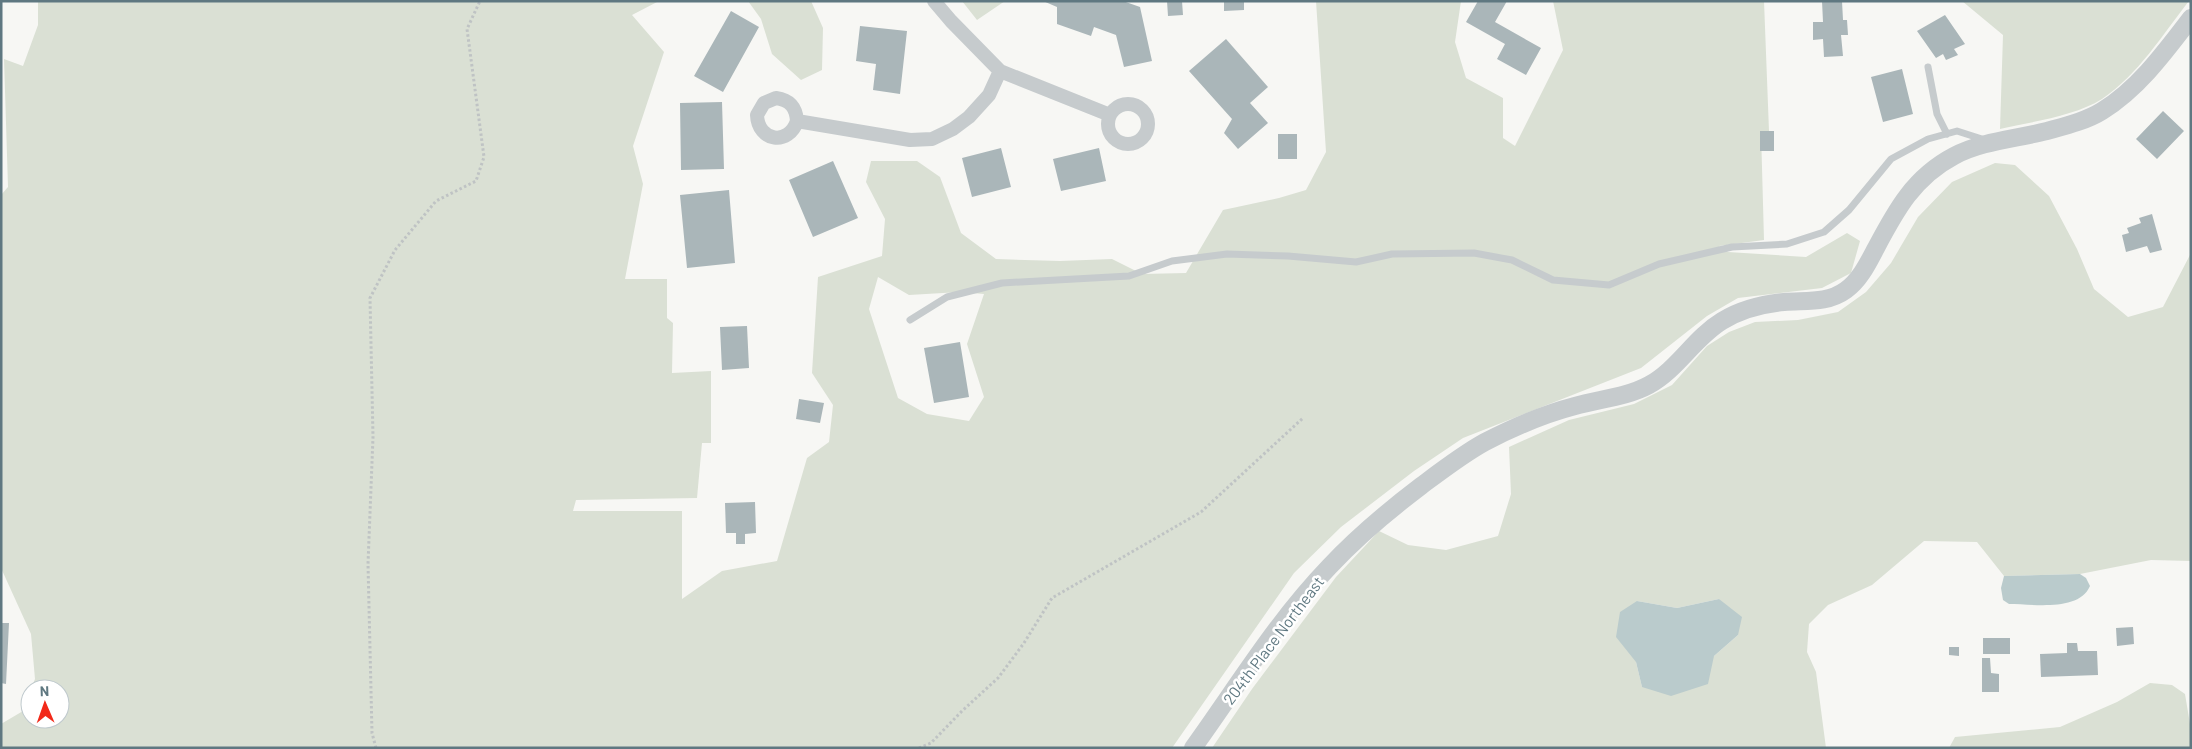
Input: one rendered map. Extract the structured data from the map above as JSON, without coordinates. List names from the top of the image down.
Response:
{
  "streets": {
    "street": ["204th Place Northeast"]
  },
  "north": "top"
}
